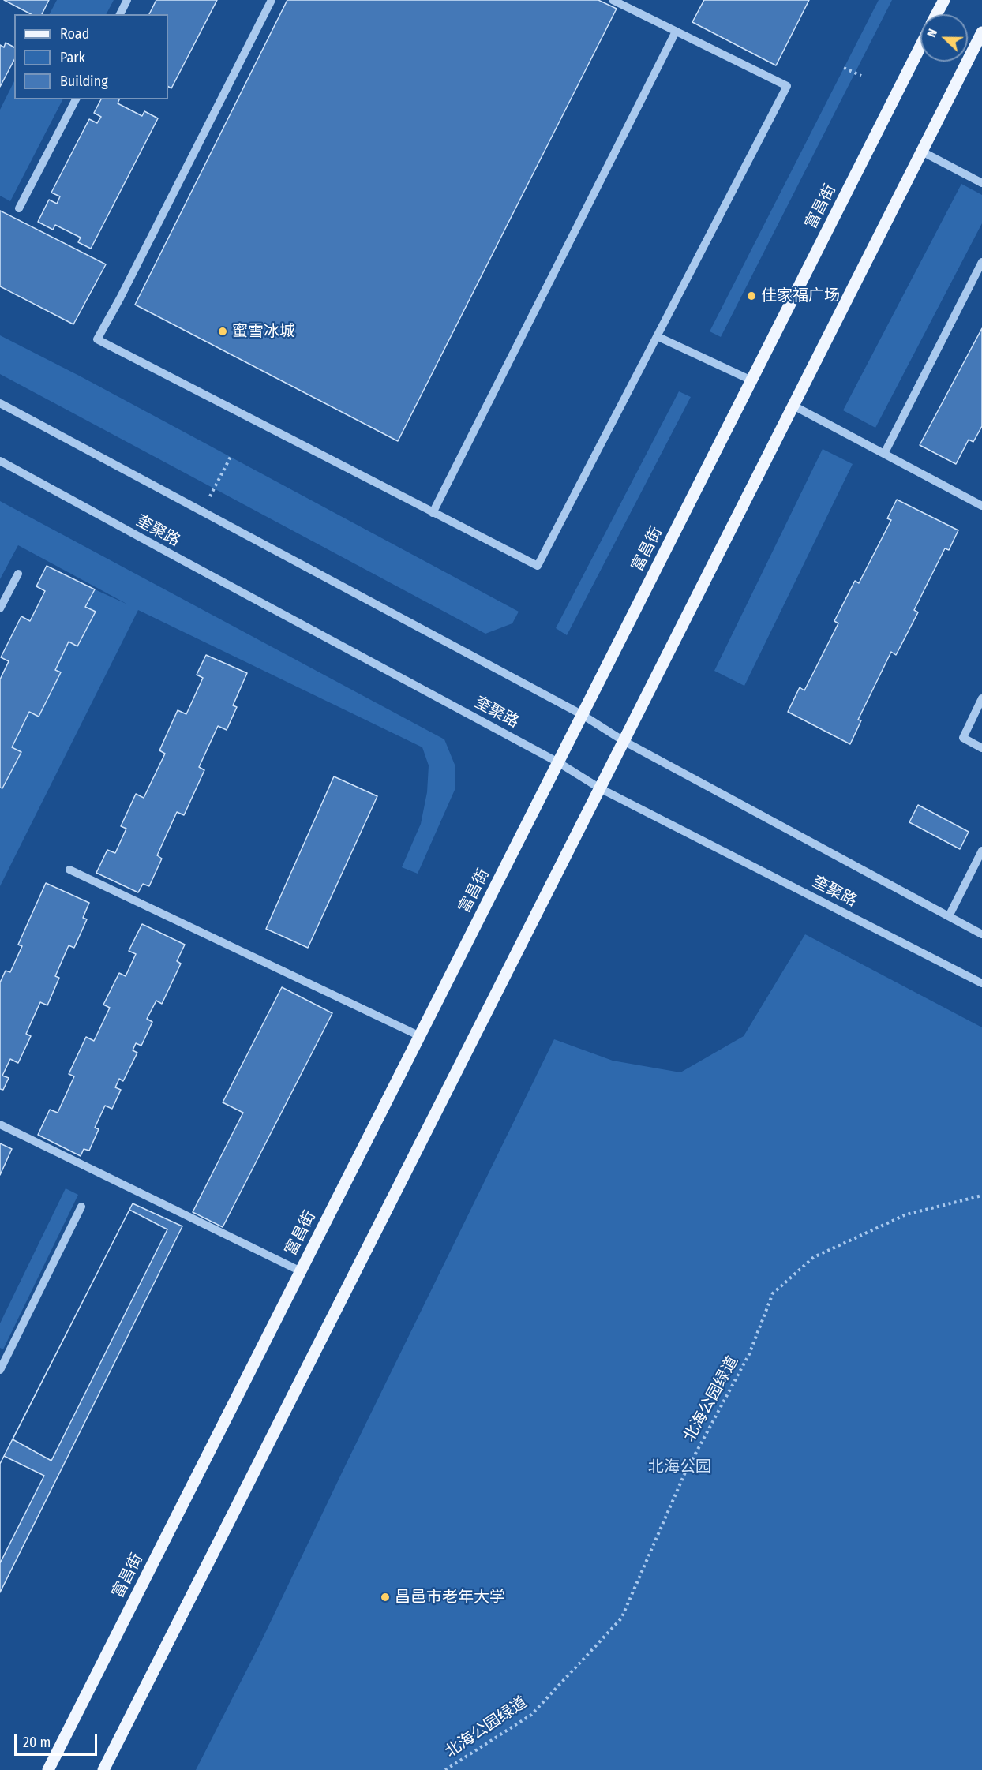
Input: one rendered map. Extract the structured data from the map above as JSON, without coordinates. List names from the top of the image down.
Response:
{
  "streets": {
    "main road": ["富昌街"],
    "street": ["奎聚路"],
    "path": ["北海公园绿道"]
  },
  "crossings": [
    ["富昌街", "奎聚路"]
  ],
  "parks": ["北海公园"],
  "places": ["佳家福广场", "蜜雪冰城", "昌邑市老年大学"],
  "legend": ["Road", "Park", "Building"],
  "scale_bar": "20 m",
  "north": "left"
}
